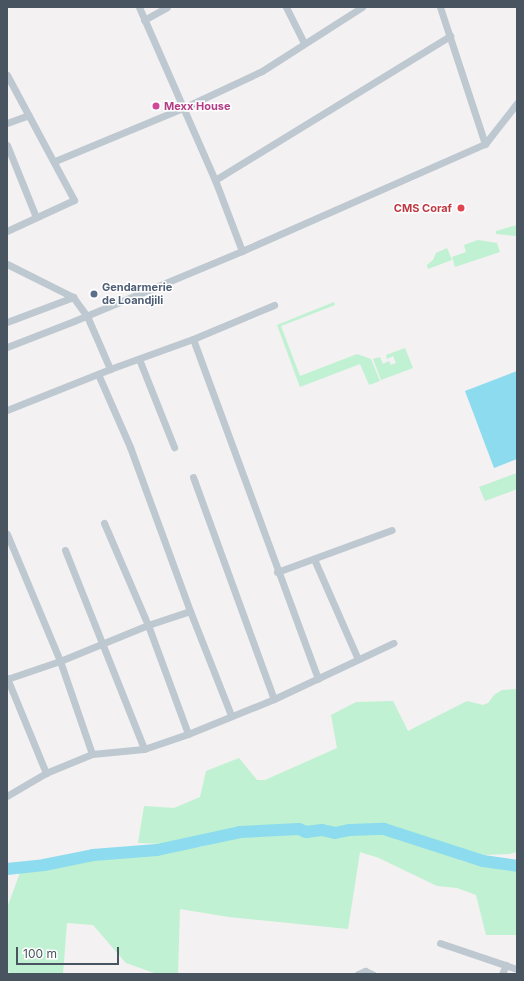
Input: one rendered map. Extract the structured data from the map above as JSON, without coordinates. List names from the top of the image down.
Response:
{
  "places": ["Mexx House", "CMS Coraf", "Gendarmerie de Loandjili"],
  "scale_bar": "100 m"
}
